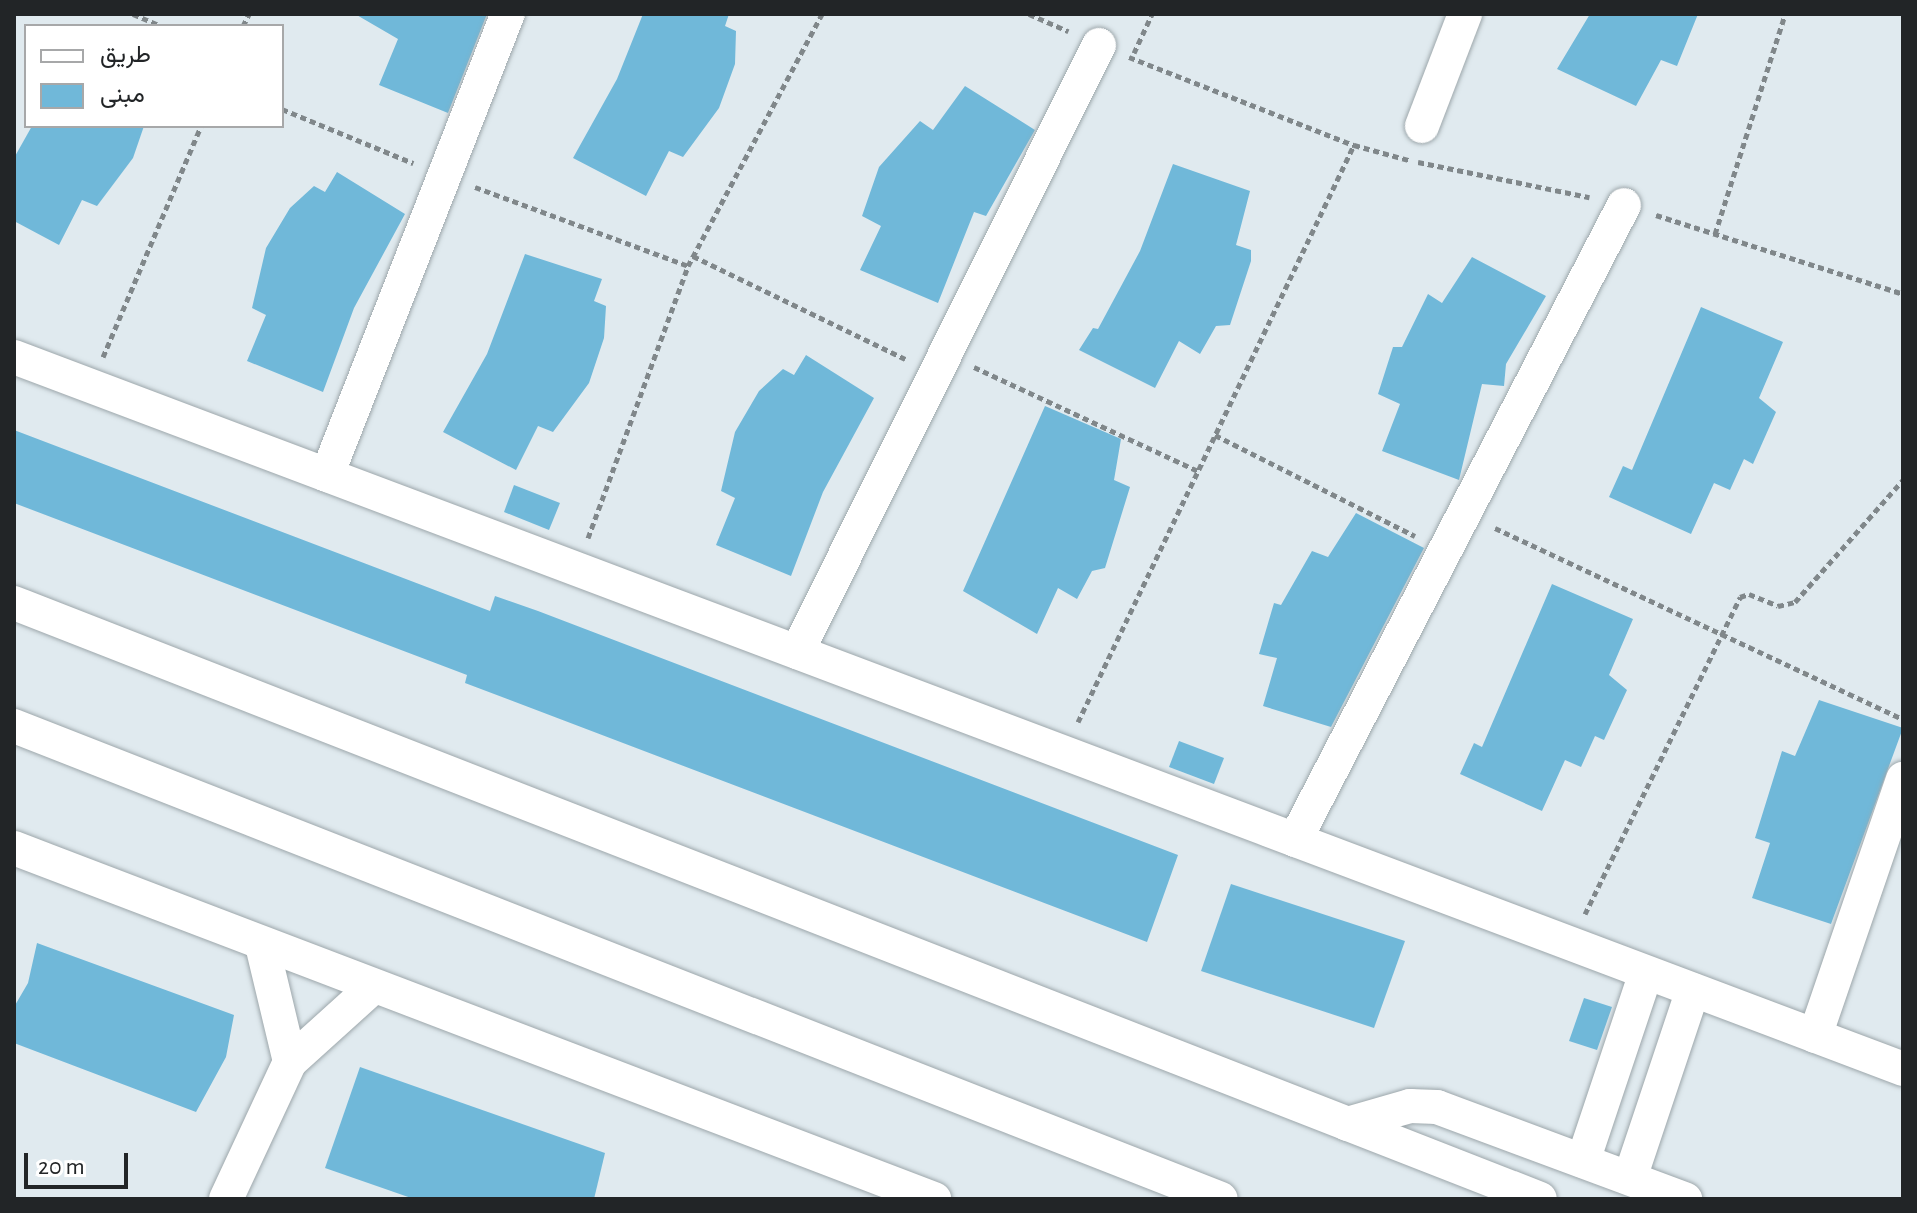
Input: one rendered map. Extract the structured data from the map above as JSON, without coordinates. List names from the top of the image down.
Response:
{
  "legend": ["طريق", "مبنى"],
  "scale_bar": "20 m"
}
